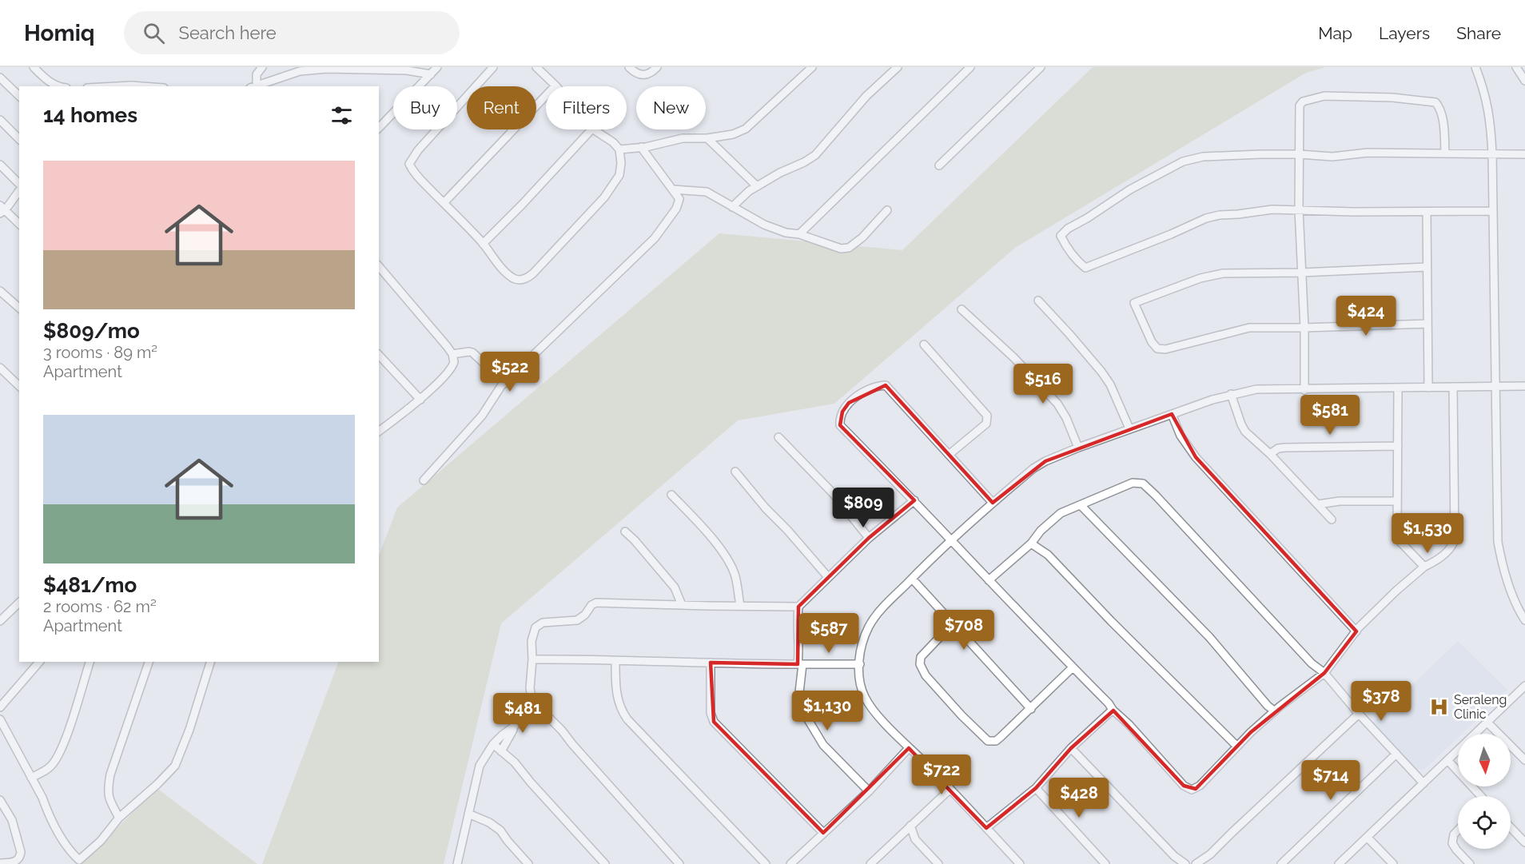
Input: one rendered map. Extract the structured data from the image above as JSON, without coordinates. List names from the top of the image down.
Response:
{
  "places": {
    "hospital": ["Seraleng Clinic"]
  },
  "north": "bottom",
  "page": {
    "header": "Homiq",
    "search": "Search here",
    "nav": ["Map", "Layers", "Share"],
    "chip": [
      "Buy",
      "Rent",
      "Filters",
      "New"
    ],
    "heading": "14 homes",
    "list": [
      {
        "name": "$809/mo",
        "note": "3 rooms · 89 m² · Apartment"
      },
      {
        "name": "$481/mo",
        "note": "2 rooms · 62 m² · Apartment"
      }
    ],
    "price": [
      "$424",
      "$522",
      "$516",
      "$581",
      "$809",
      "$1,530",
      "$708",
      "$587",
      "$378",
      "$1,130",
      "$481",
      "$722",
      "$714",
      "$428"
    ]
  }
}
